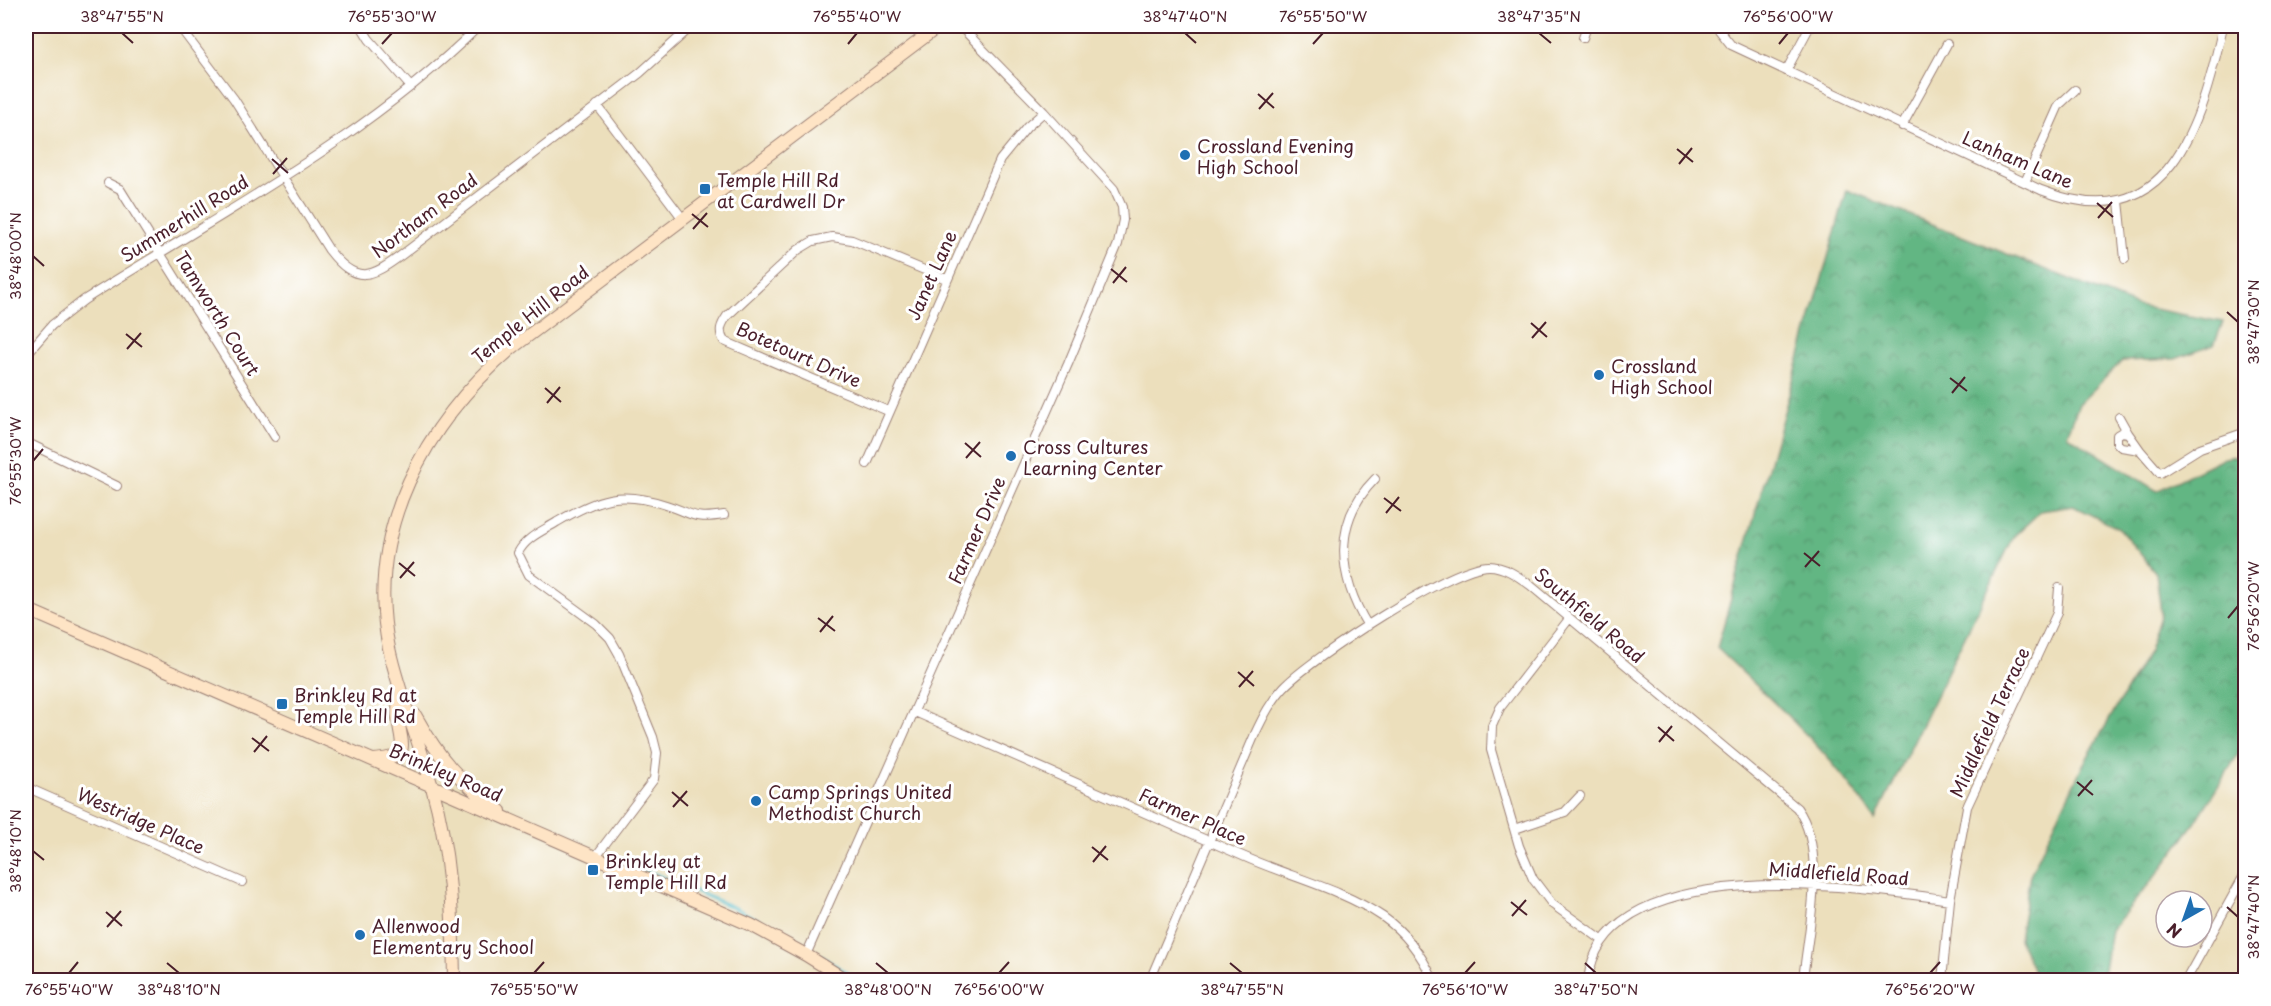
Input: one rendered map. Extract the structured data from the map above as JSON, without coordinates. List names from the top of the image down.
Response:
{
  "streets": {
    "main road": ["Temple Hill Road", "Brinkley Road"],
    "street": [
      "Lanham Lane",
      "Northam Road",
      "Summerhill Road",
      "Janet Lane",
      "Tamworth Court",
      "Botetourt Drive",
      "Farmer Drive",
      "Southfield Road",
      "Middlefield Terrace",
      "Farmer Place",
      "Westridge Place",
      "Middlefield Road"
    ]
  },
  "crossings": [
    ["Northam Road", "Summerhill Road"],
    ["Summerhill Road", "Tamworth Court"],
    ["Janet Lane", "Botetourt Drive"],
    ["Janet Lane", "Farmer Drive"],
    ["Temple Hill Road", "Brinkley Road"],
    ["Farmer Drive", "Brinkley Road"],
    ["Farmer Drive", "Farmer Place"],
    ["Southfield Road", "Farmer Place"],
    ["Southfield Road", "Middlefield Road"],
    ["Middlefield Terrace", "Middlefield Road"]
  ],
  "places": {
    "other": [
      "Crossland Evening High School",
      "Crossland High School",
      "Cross Cultures Learning Center",
      "Camp Springs United Methodist Church",
      "Allenwood Elementary School"
    ],
    "transit": ["Temple Hill Rd at Cardwell Dr", "Brinkley Rd at Temple Hill Rd", "Brinkley at Temple Hill Rd"]
  },
  "north": "bottom left",
  "coordinates": [
    "38°47'55\"N",
    "76°55'30\"W",
    "76°55'40\"W",
    "38°47'40\"N",
    "76°55'50\"W",
    "38°47'35\"N",
    "76°56'00\"W",
    "38°48'00\"N",
    "38°47'30\"N",
    "76°56'20\"W",
    "38°48'10\"N",
    "76°56'10\"W",
    "38°47'50\"N"
  ]
}
